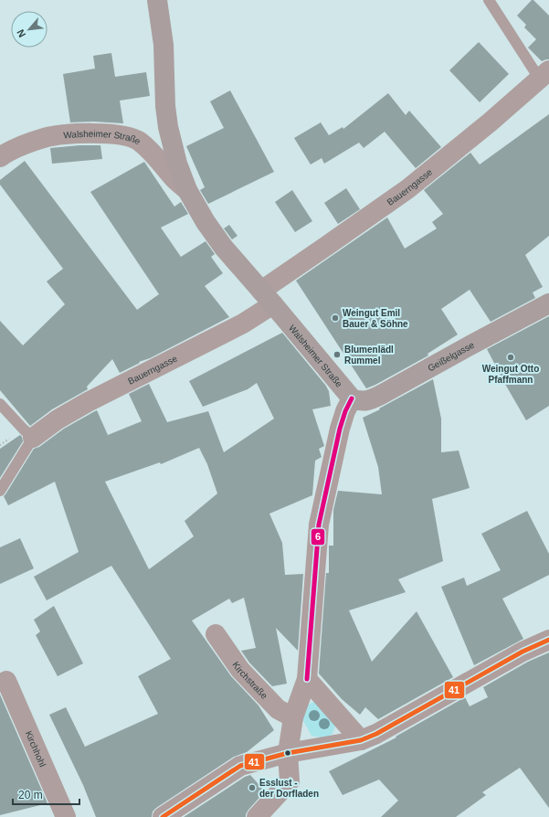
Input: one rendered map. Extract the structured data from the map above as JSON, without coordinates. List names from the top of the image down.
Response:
{
  "streets": {
    "street": [
      "Walsheimer Straße",
      "Bauerngasse",
      "Geißelgasse",
      "Kirchstraße",
      "Kirchhohl"
    ]
  },
  "crossings": [
    ["Walsheimer Straße", "Bauerngasse"],
    ["Walsheimer Straße", "Geißelgasse"]
  ],
  "places": [
    "Weingut Emil Bauer & Söhne",
    "Blumenlädl Rummel",
    "Weingut Otto Pfaffmann",
    "Esslust - der Dorfladen"
  ],
  "lines": ["transit line 6", "transit line 41"],
  "scale_bar": "20 m",
  "north": "bottom left"
}
